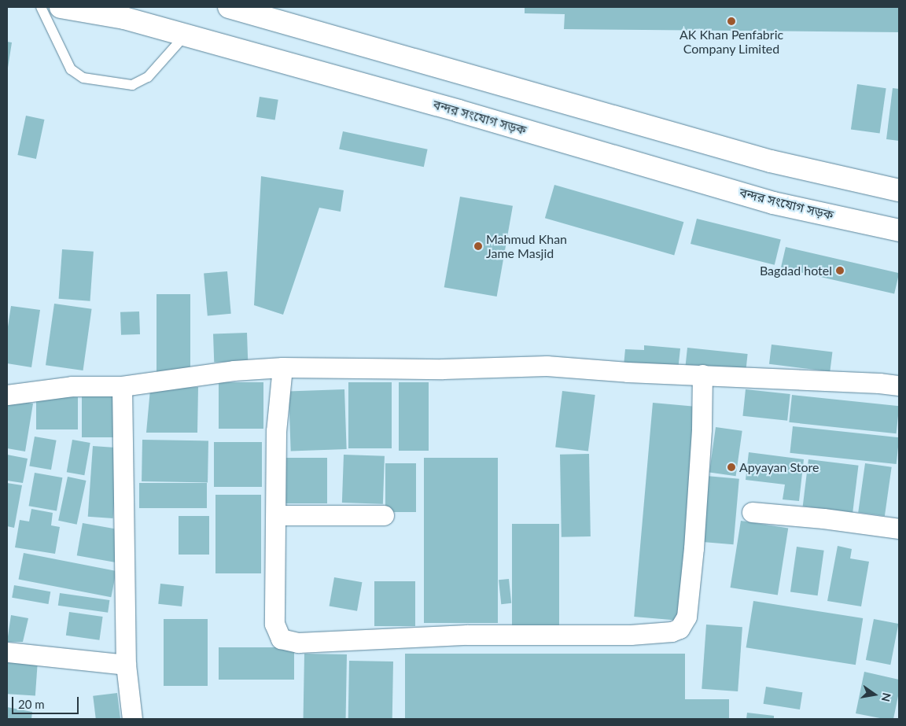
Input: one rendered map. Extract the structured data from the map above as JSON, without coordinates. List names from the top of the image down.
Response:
{
  "streets": {
    "highway": ["বন্দর সংযোগ সড়ক"]
  },
  "places": [
    "AK Khan Penfabric Company Limited",
    "Mahmud Khan Jame Masjid",
    "Bagdad hotel",
    "Apyayan Store"
  ],
  "scale_bar": "20 m",
  "north": "right"
}
